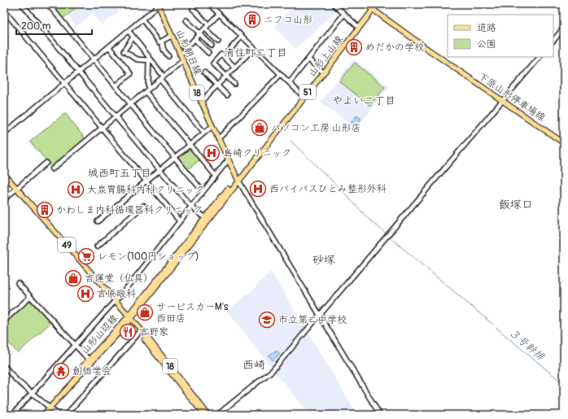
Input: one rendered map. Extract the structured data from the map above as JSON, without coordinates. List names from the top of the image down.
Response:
{
  "streets": {
    "main road": [
      "山形朝日線",
      "山形上山線",
      "51",
      "18",
      "下原山形停車場線",
      "49",
      "山形山辺線"
    ]
  },
  "crossings": [
    ["山形朝日線", "山形上山線"],
    ["山形上山線", "下原山形停車場線"],
    ["18", "山形山辺線"]
  ],
  "districts": [
    "清住町二丁目",
    "やよい二丁目",
    "城西町五丁目",
    "飯塚口",
    "砂塚",
    "西崎"
  ],
  "water": ["３号幹排"],
  "places": {
    "building": ["ニフコ山形", "めだかの学校", "かわしま内科循環器科クリニック"],
    "shop": ["パソコン工房 山形店", "吉運堂（仏具）", "サービスカーM's 西田店"],
    "hospital": [
      "島崎クリニック",
      "西バイパスひとみ整形外科",
      "大泉胃腸科内科クリニック",
      "吉原眼科"
    ],
    "supermarket": ["レモン(100円ショップ)"],
    "school or university": ["市立第二中学校"],
    "restaurant": ["吉野家"],
    "temple": ["創価学会"]
  },
  "legend": ["道路", "公園"],
  "scale_bar": "200 m"
}
